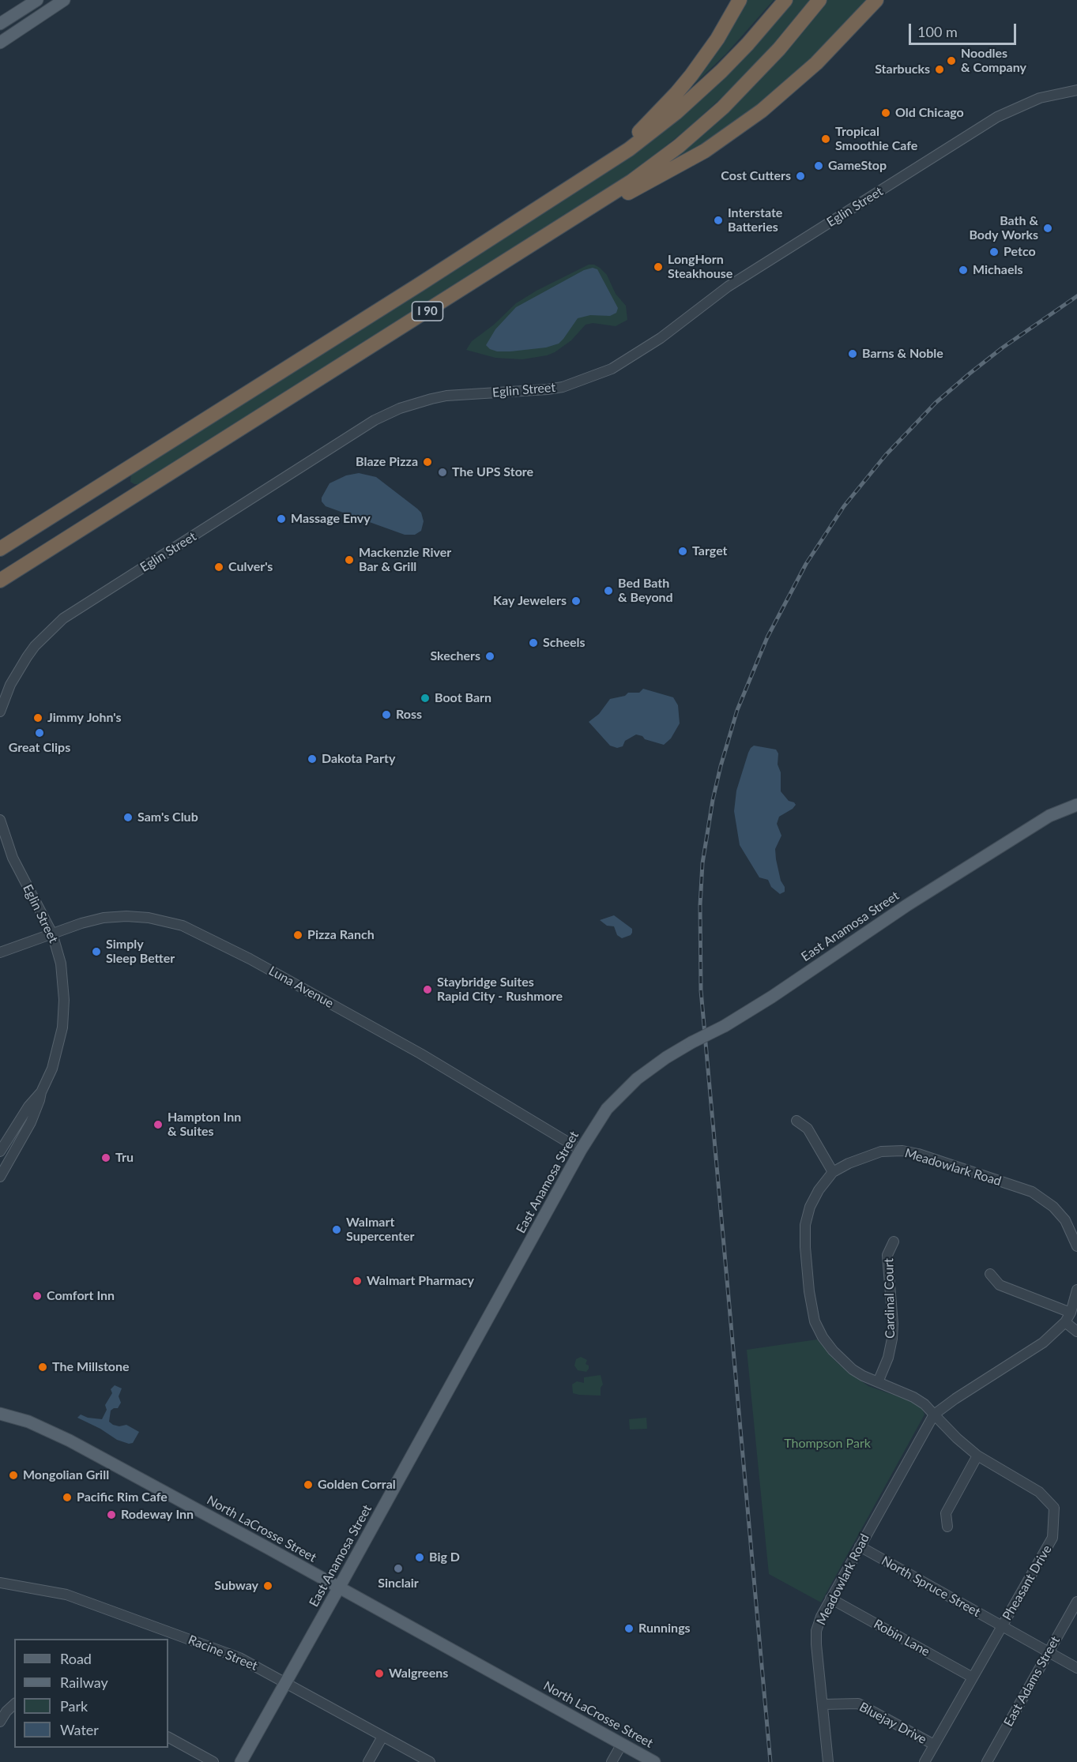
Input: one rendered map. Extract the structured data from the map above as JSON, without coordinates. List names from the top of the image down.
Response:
{
  "streets": {
    "highway": ["I 90"],
    "main road": ["East Anamosa Street", "North LaCrosse Street"],
    "street": [
      "Eglin Street",
      "Luna Avenue",
      "Meadowlark Road",
      "Cardinal Court",
      "Pheasant Drive",
      "North Spruce Street",
      "Robin Lane",
      "Racine Street",
      "East Adams Street",
      "Bluejay Drive"
    ]
  },
  "crossings": [
    ["Eglin Street", "Luna Avenue"],
    ["East Anamosa Street", "Luna Avenue"],
    ["East Anamosa Street", "North LaCrosse Street"],
    ["East Anamosa Street", "Racine Street"],
    ["Meadowlark Road", "Cardinal Court"],
    ["Meadowlark Road", "Pheasant Drive"],
    ["Meadowlark Road", "North Spruce Street"],
    ["Meadowlark Road", "Robin Lane"],
    ["Meadowlark Road", "Bluejay Drive"],
    ["Pheasant Drive", "North Spruce Street"],
    ["Pheasant Drive", "Robin Lane"],
    ["Pheasant Drive", "Bluejay Drive"],
    ["North Spruce Street", "East Adams Street"]
  ],
  "parks": ["Thompson Park"],
  "places": [
    "Noodles & Company",
    "Starbucks",
    "Old Chicago",
    "Tropical Smoothie Cafe",
    "GameStop",
    "Cost Cutters",
    "Interstate Batteries",
    "Bath & Body Works",
    "Petco",
    "LongHorn Steakhouse",
    "Michaels",
    "Barns & Noble",
    "Blaze Pizza",
    "The UPS Store",
    "Massage Envy",
    "Target",
    "Mackenzie River Bar & Grill",
    "Culver's",
    "Bed Bath & Beyond",
    "Kay Jewelers",
    "Scheels",
    "Skechers",
    "Boot Barn",
    "Ross",
    "Jimmy John's",
    "Great Clips",
    "Dakota Party",
    "Sam's Club",
    "Pizza Ranch",
    "Simply Sleep Better",
    "Staybridge Suites Rapid City - Rushmore",
    "Hampton Inn & Suites",
    "Tru",
    "Walmart Supercenter",
    "Walmart Pharmacy",
    "Comfort Inn",
    "The Millstone",
    "Mongolian Grill",
    "Golden Corral",
    "Pacific Rim Cafe",
    "Rodeway Inn",
    "Big D",
    "Sinclair",
    "Subway",
    "Runnings",
    "Walgreens"
  ],
  "legend": [
    "Road",
    "Railway",
    "Park",
    "Water"
  ],
  "scale_bar": "100 m"
}
